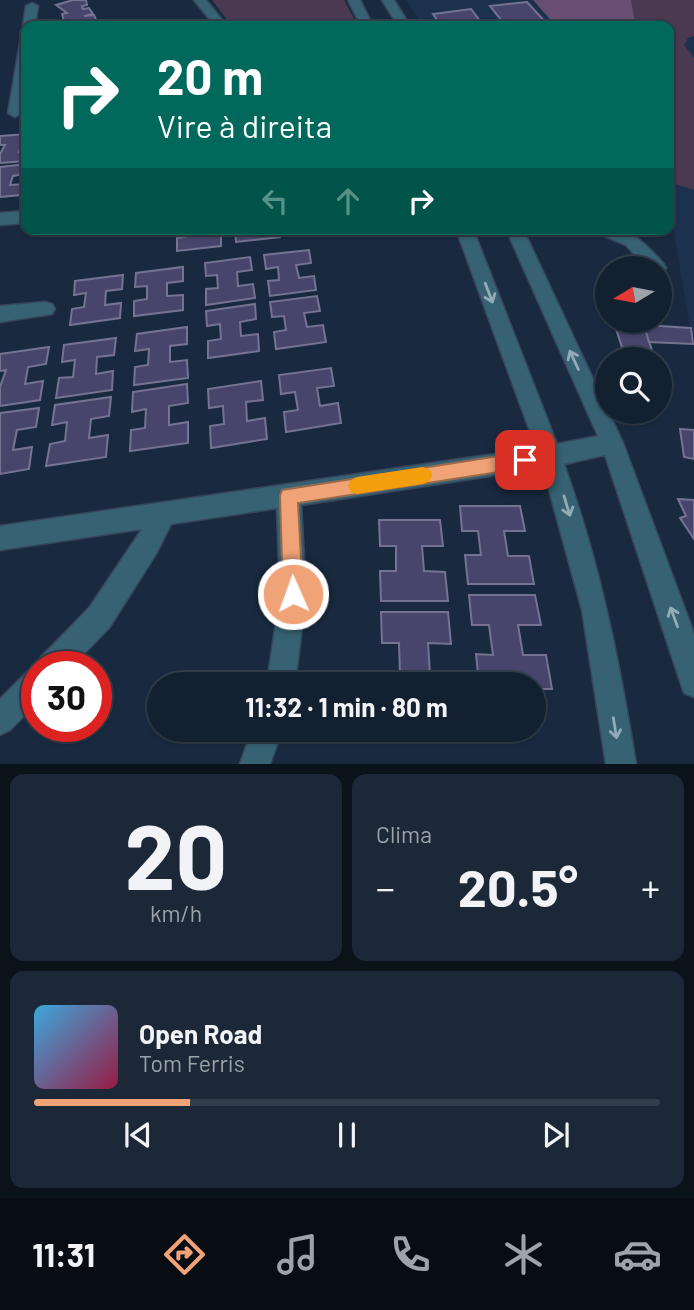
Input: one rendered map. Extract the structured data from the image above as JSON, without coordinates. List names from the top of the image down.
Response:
{
  "north": "left",
  "page": {
    "turn": ["20 m", "Vire à direita"],
    "limit": "30",
    "trip": "11:32 · 1 min · 80 m",
    "tile": [
      ["20", "km/h"],
      "Clima"
    ],
    "heat": ["−", "20.5°", "+"],
    "song": ["Open Road", "Tom Ferris"],
    "tabs": "11:31"
  }
}
